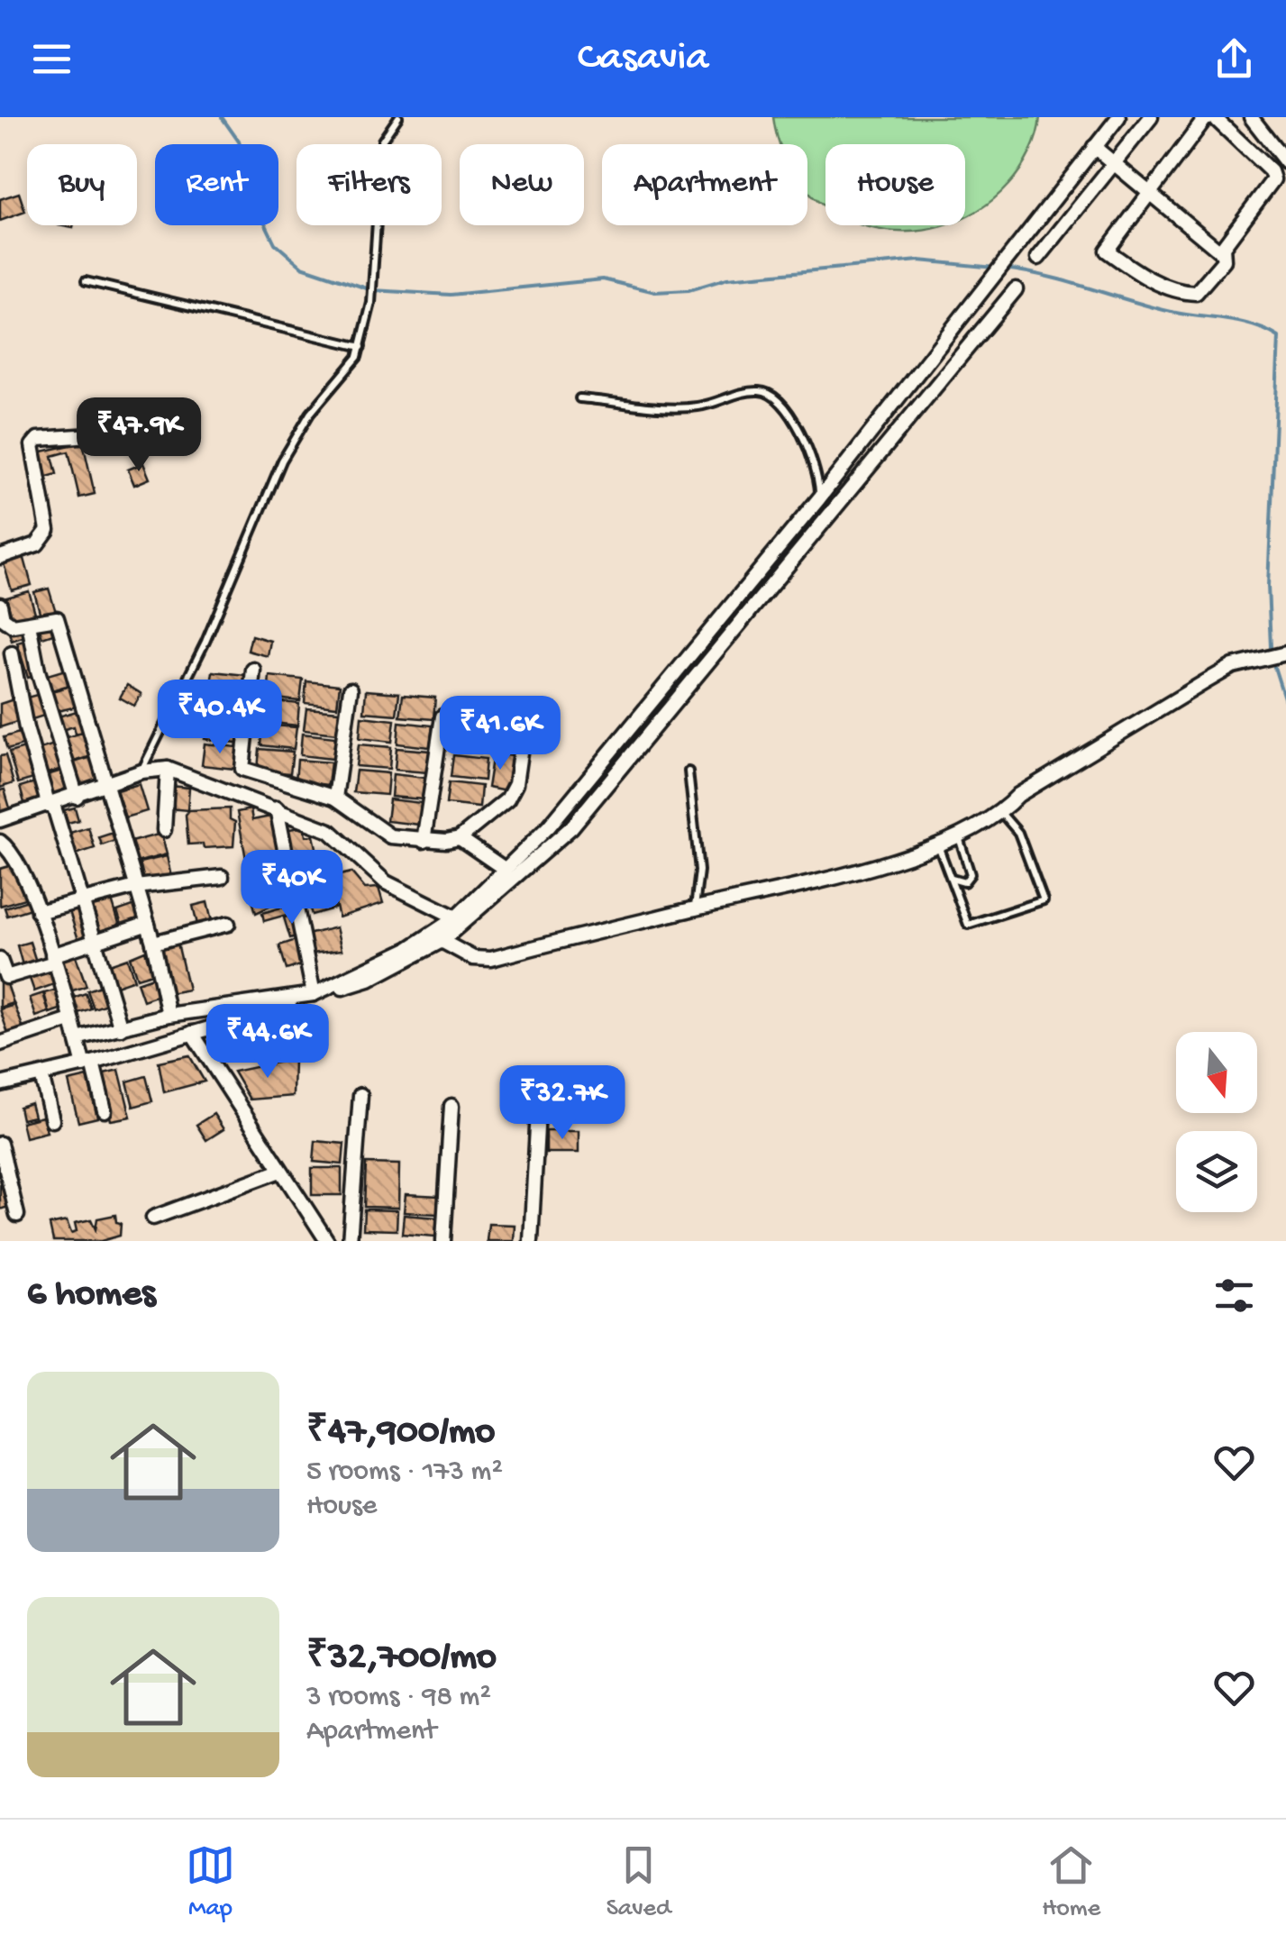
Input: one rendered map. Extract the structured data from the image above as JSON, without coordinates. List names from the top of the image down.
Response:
{
  "north": "bottom",
  "page": {
    "header": "Casavia",
    "chip": [
      "Buy",
      "Rent",
      "Filters",
      "New",
      "Apartment",
      "House"
    ],
    "price": [
      "₹47.9K",
      "₹40.4K",
      "₹41.6K",
      "₹40K",
      "₹44.6K",
      "₹32.7K"
    ],
    "heading": "6 homes",
    "list": [
      {
        "name": "₹47,900/mo",
        "note": "5 rooms · 173 m² · House"
      },
      {
        "name": "₹32,700/mo",
        "note": "3 rooms · 98 m² · Apartment"
      }
    ],
    "tabs": ["Map", "Saved", "Home"]
  }
}
